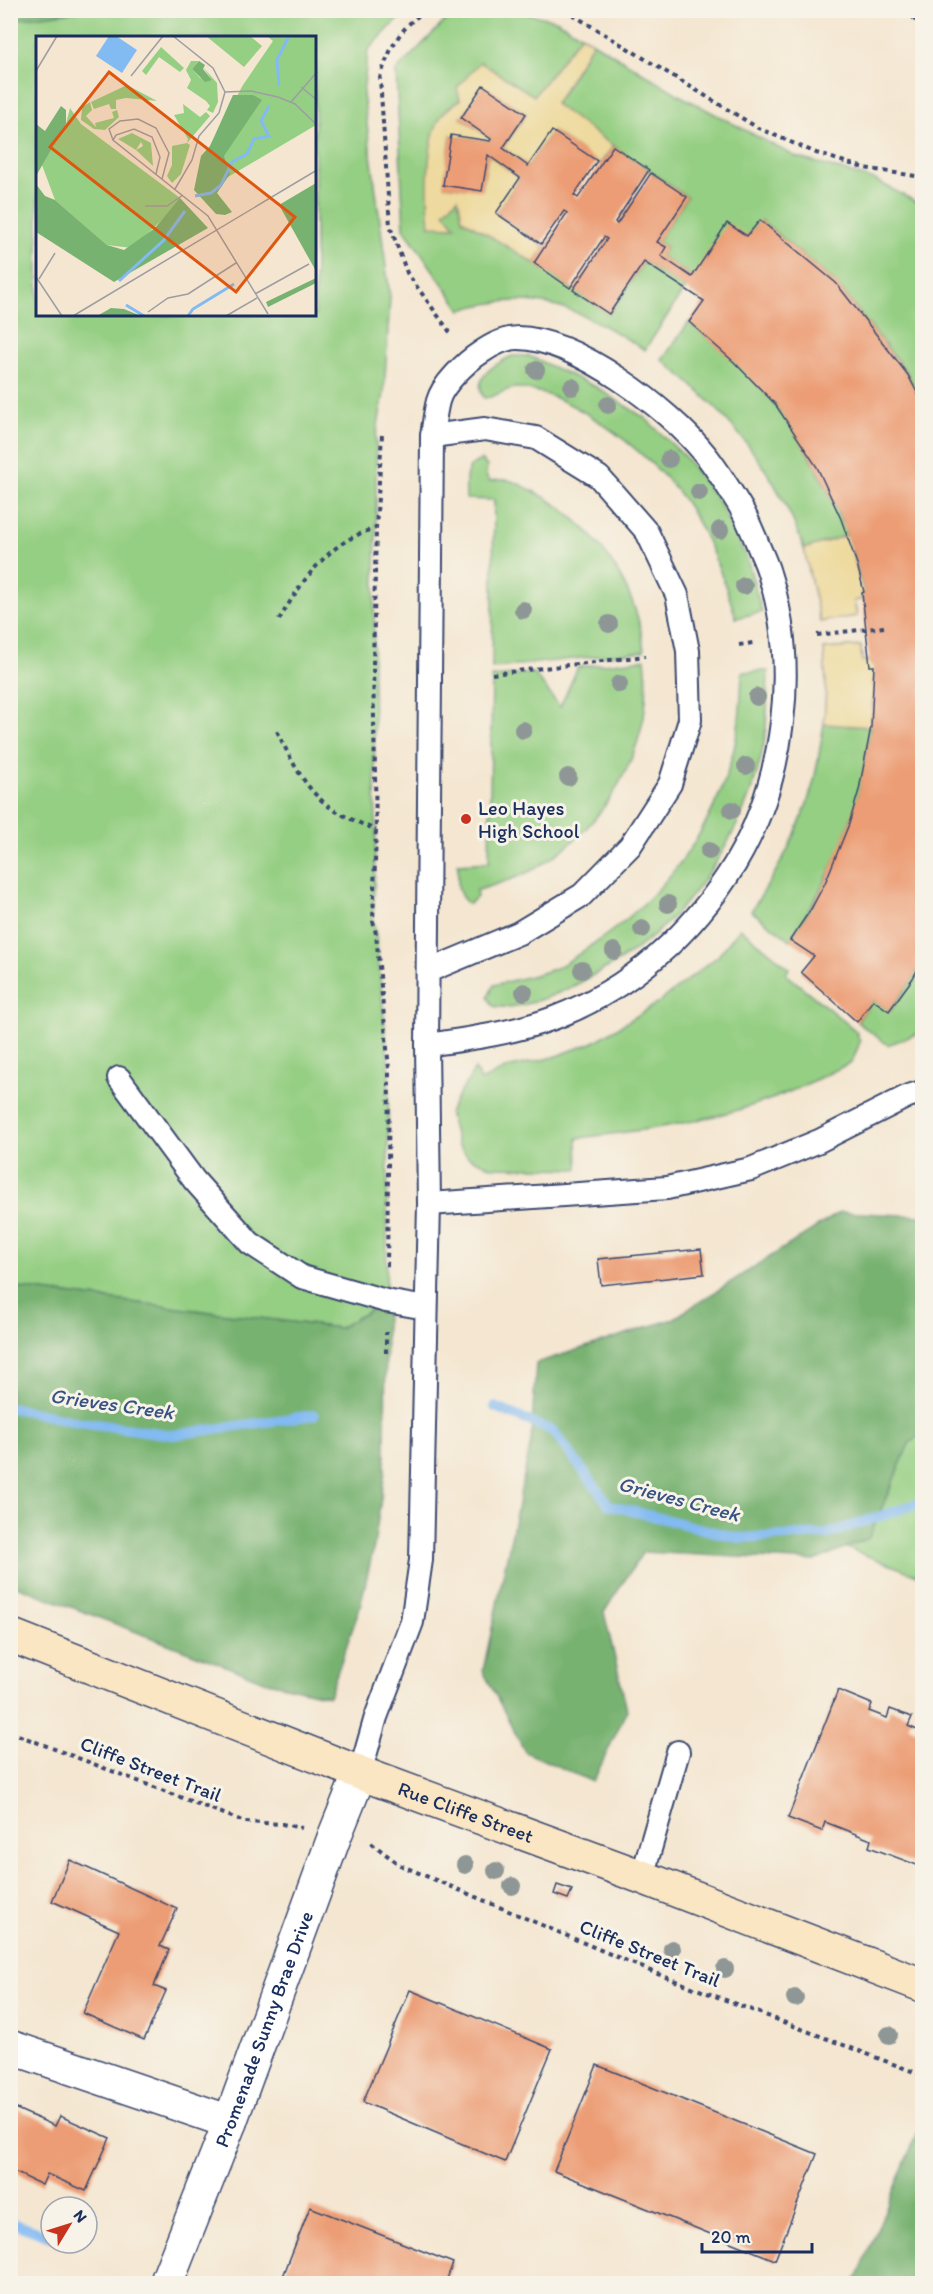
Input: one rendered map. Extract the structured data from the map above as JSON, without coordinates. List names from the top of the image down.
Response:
{
  "streets": {
    "main road": ["Rue Cliffe Street"],
    "street": ["Promenade Sunny Brae Drive"],
    "path": ["Cliffe Street Trail"]
  },
  "crossings": [
    ["Rue Cliffe Street", "Promenade Sunny Brae Drive"]
  ],
  "water": ["Grieves Creek"],
  "places": ["Leo Hayes High School"],
  "scale_bar": "20 m",
  "north": "top right"
}
